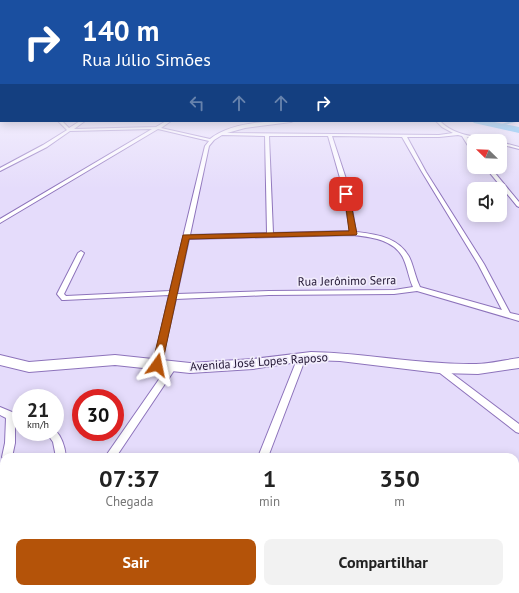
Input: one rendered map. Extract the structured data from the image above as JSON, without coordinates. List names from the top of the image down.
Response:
{
  "streets": {
    "street": ["Rua Jerônimo Serra", "Avenida José Lopes Raposo"]
  },
  "north": "top left",
  "page": {
    "turn": ["140 m", "Rua Júlio Simões"],
    "speed": "21 km/h",
    "limit": "30",
    "eta": [
      "07:37",
      "Chegada",
      "1",
      "min",
      "350",
      "m"
    ],
    "buttons": ["Sair", "Compartilhar"]
  }
}
